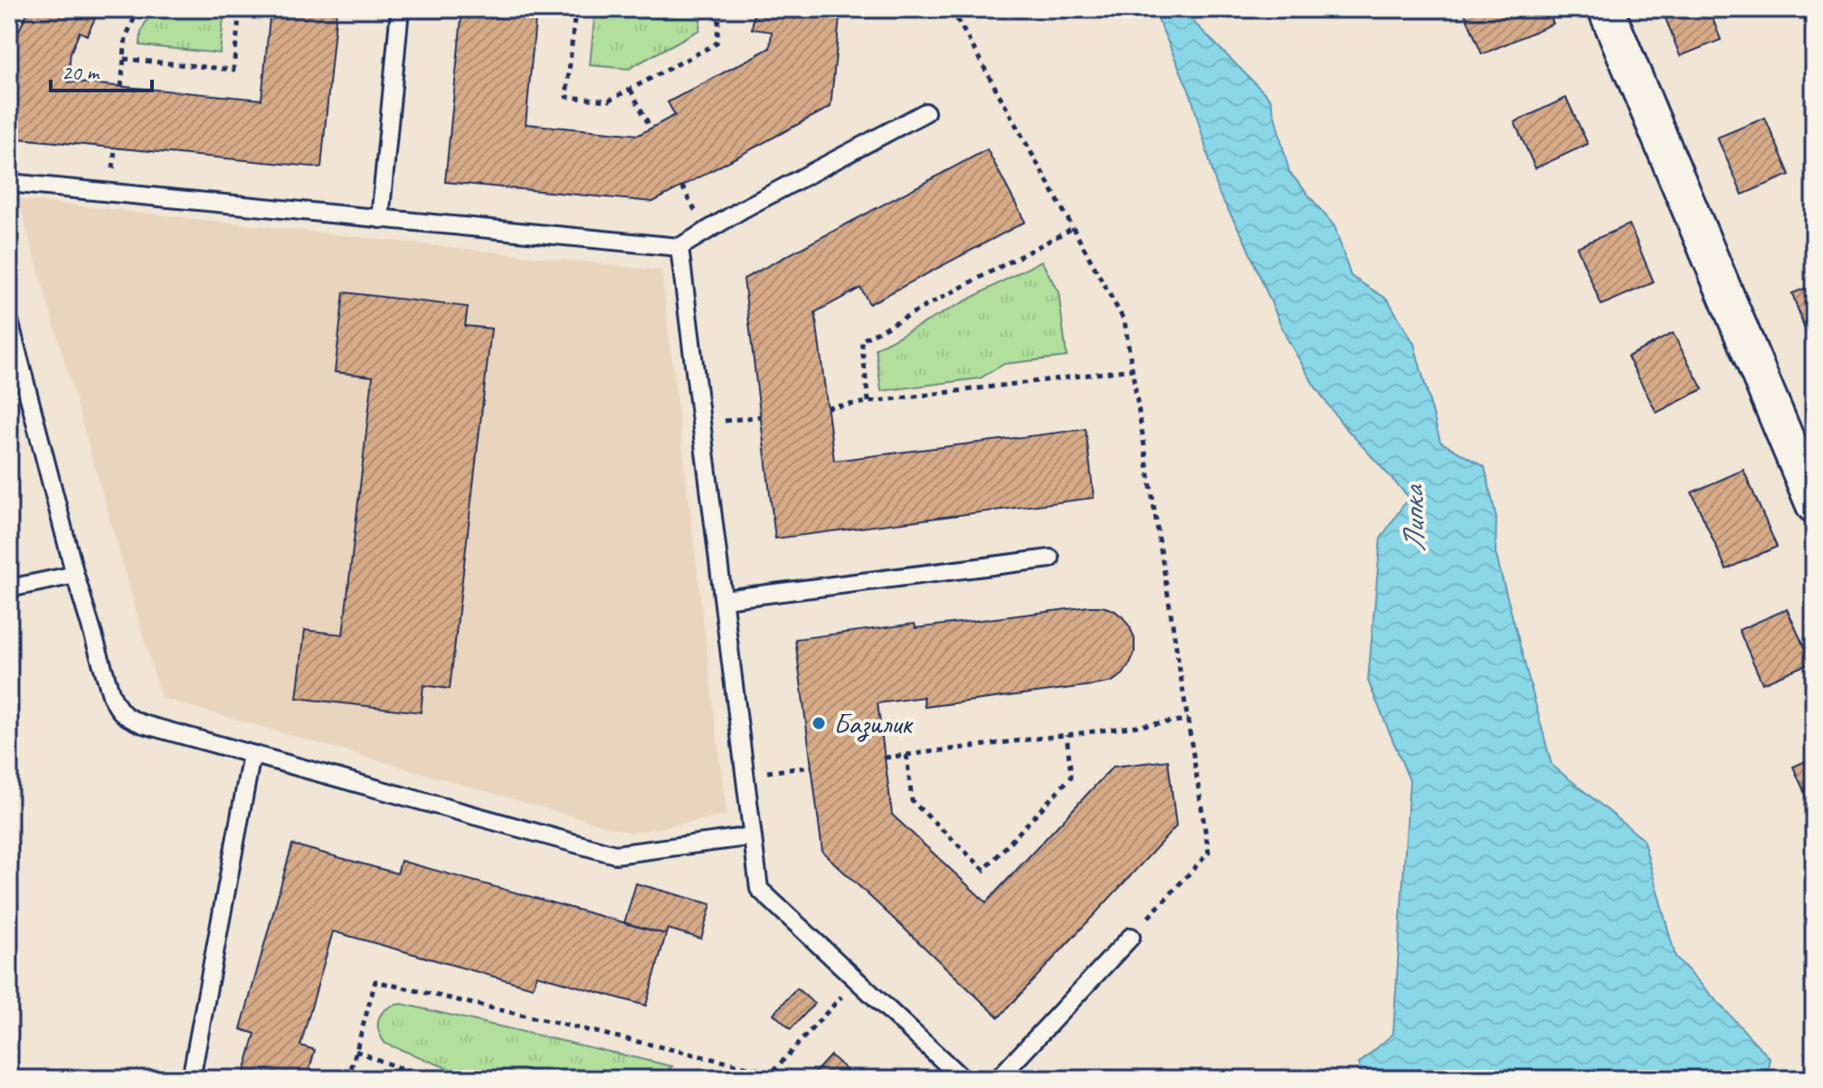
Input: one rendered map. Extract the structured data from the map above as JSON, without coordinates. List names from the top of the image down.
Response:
{
  "water": ["Липка"],
  "places": ["Базилик"],
  "scale_bar": "20 m"
}
